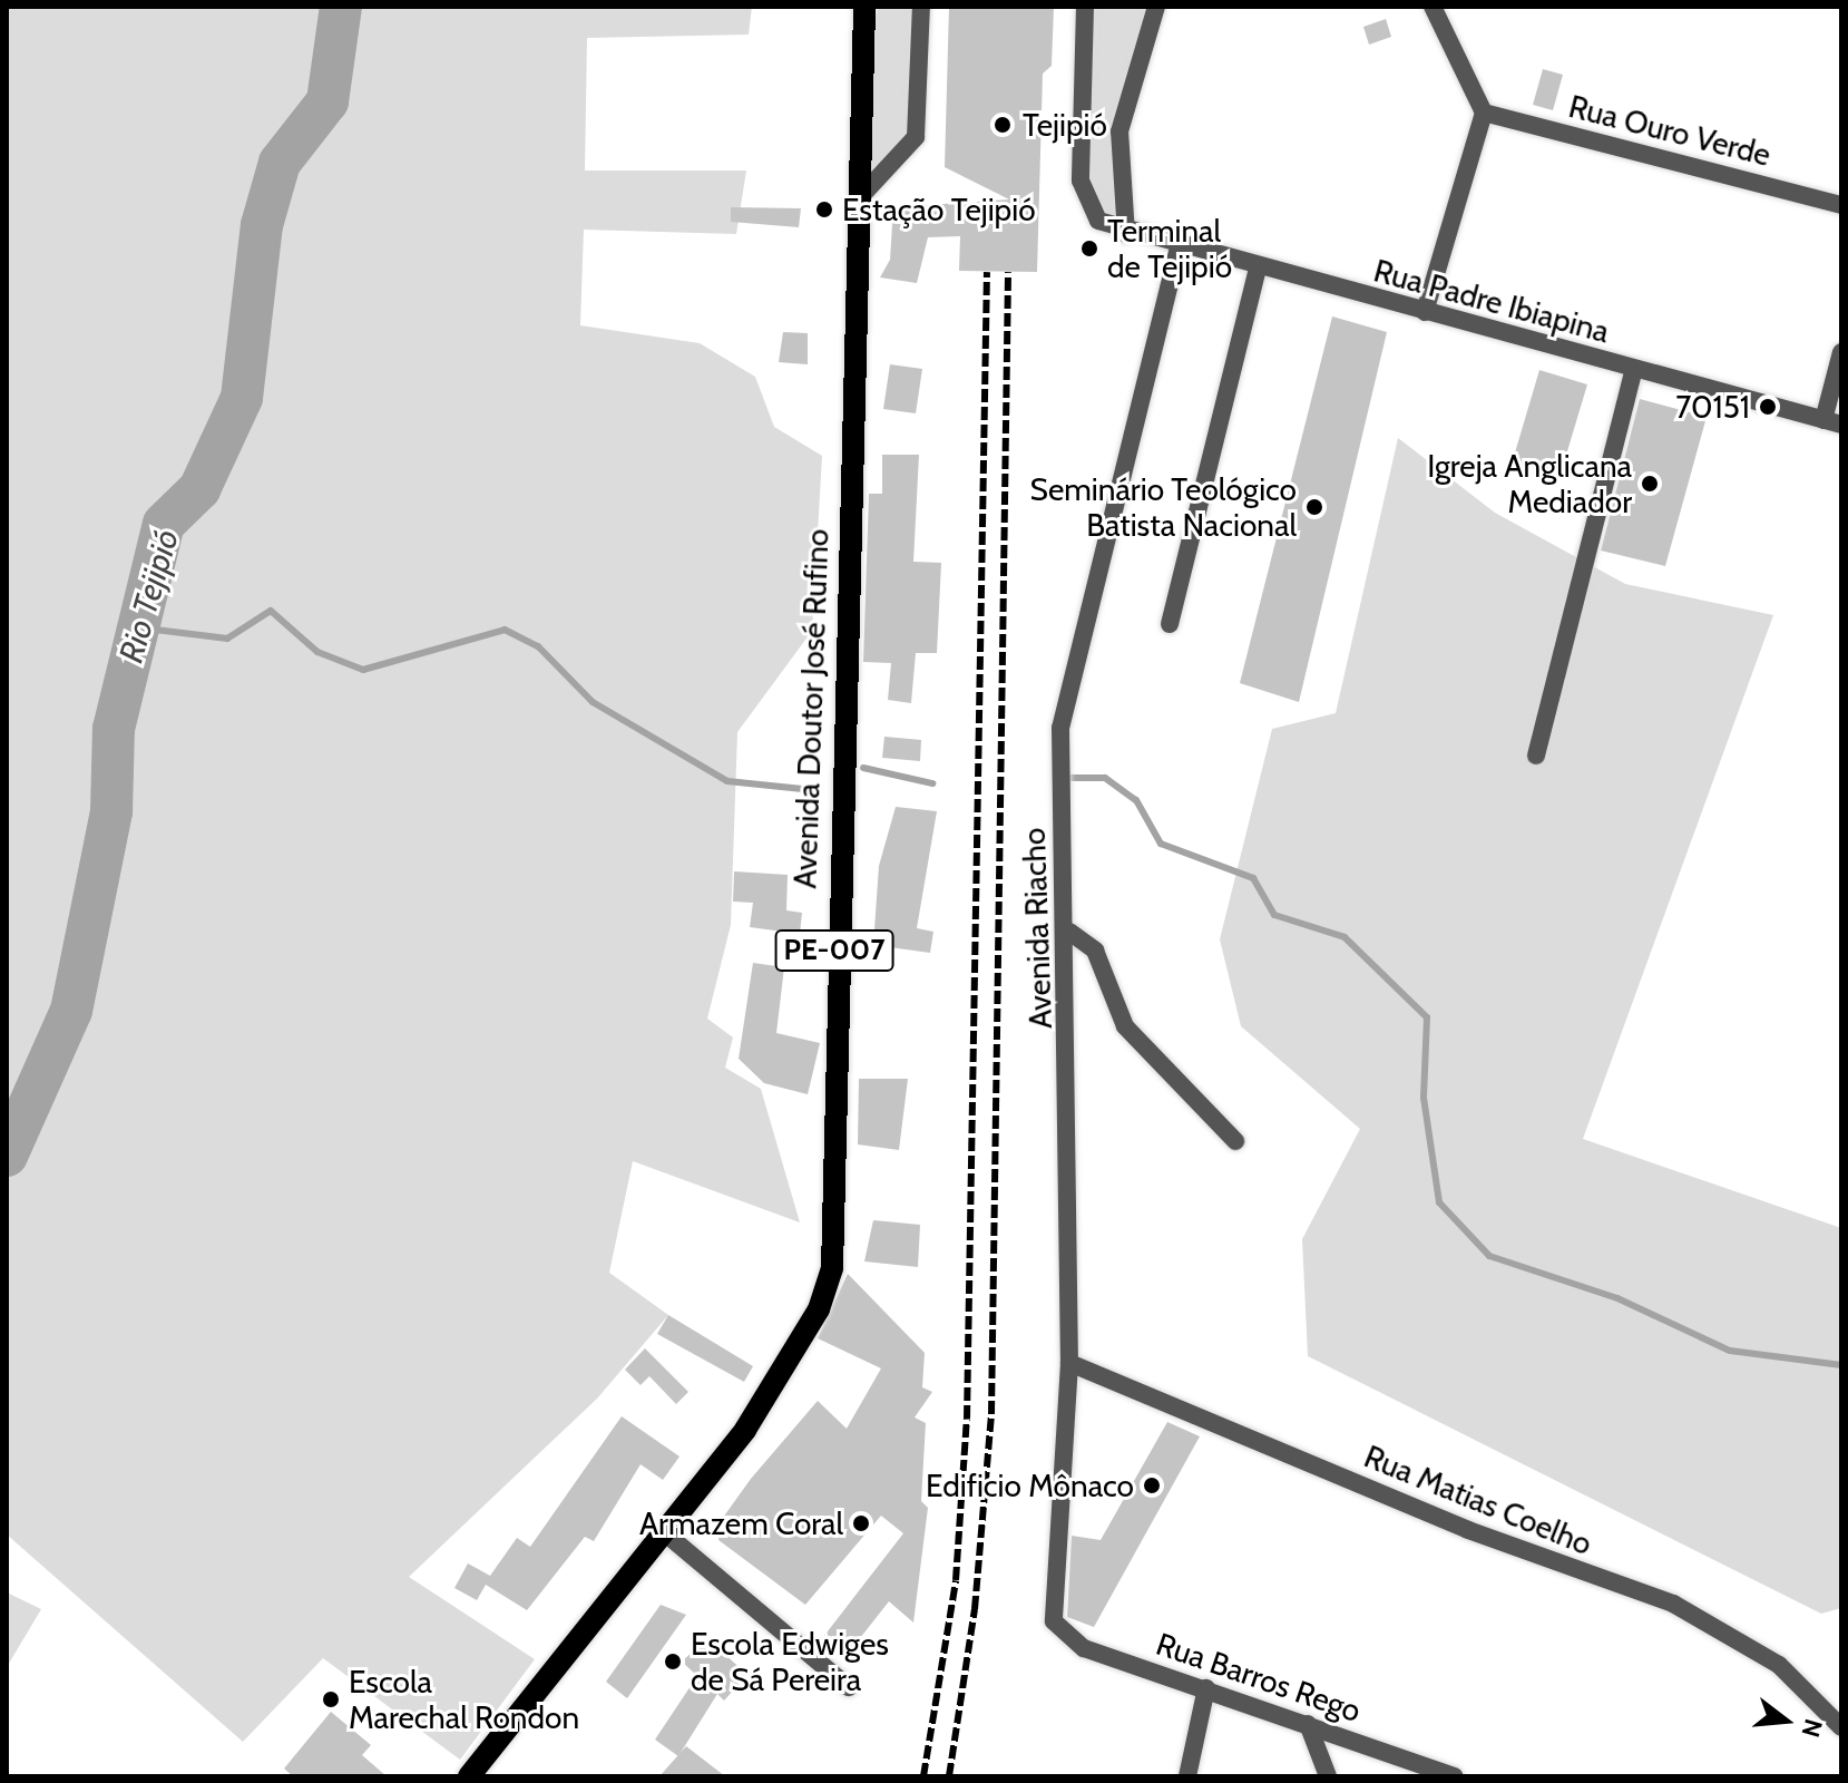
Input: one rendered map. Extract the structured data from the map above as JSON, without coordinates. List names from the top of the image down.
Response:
{
  "streets": {
    "main road": ["Avenida Doutor José Rufino", "PE-007"],
    "street": [
      "Rua Ouro Verde",
      "Rua Padre Ibiapina",
      "Avenida Riacho",
      "Rua Matias Coelho",
      "Rua Barros Rego"
    ]
  },
  "crossings": [
    ["Rua Padre Ibiapina", "Avenida Riacho"],
    ["Avenida Riacho", "Rua Matias Coelho"],
    ["Avenida Riacho", "Rua Barros Rego"]
  ],
  "water": ["Rio Tejipió"],
  "places": [
    "Tejipió",
    "Estação Tejipió",
    "Terminal de Tejipió",
    "70151",
    "Igreja Anglicana Mediador",
    "Seminário Teológico Batista Nacional",
    "Edificio Mônaco",
    "Armazem Coral",
    "Escola Edwiges de Sá Pereira",
    "Escola Marechal Rondon"
  ],
  "north": "right"
}
